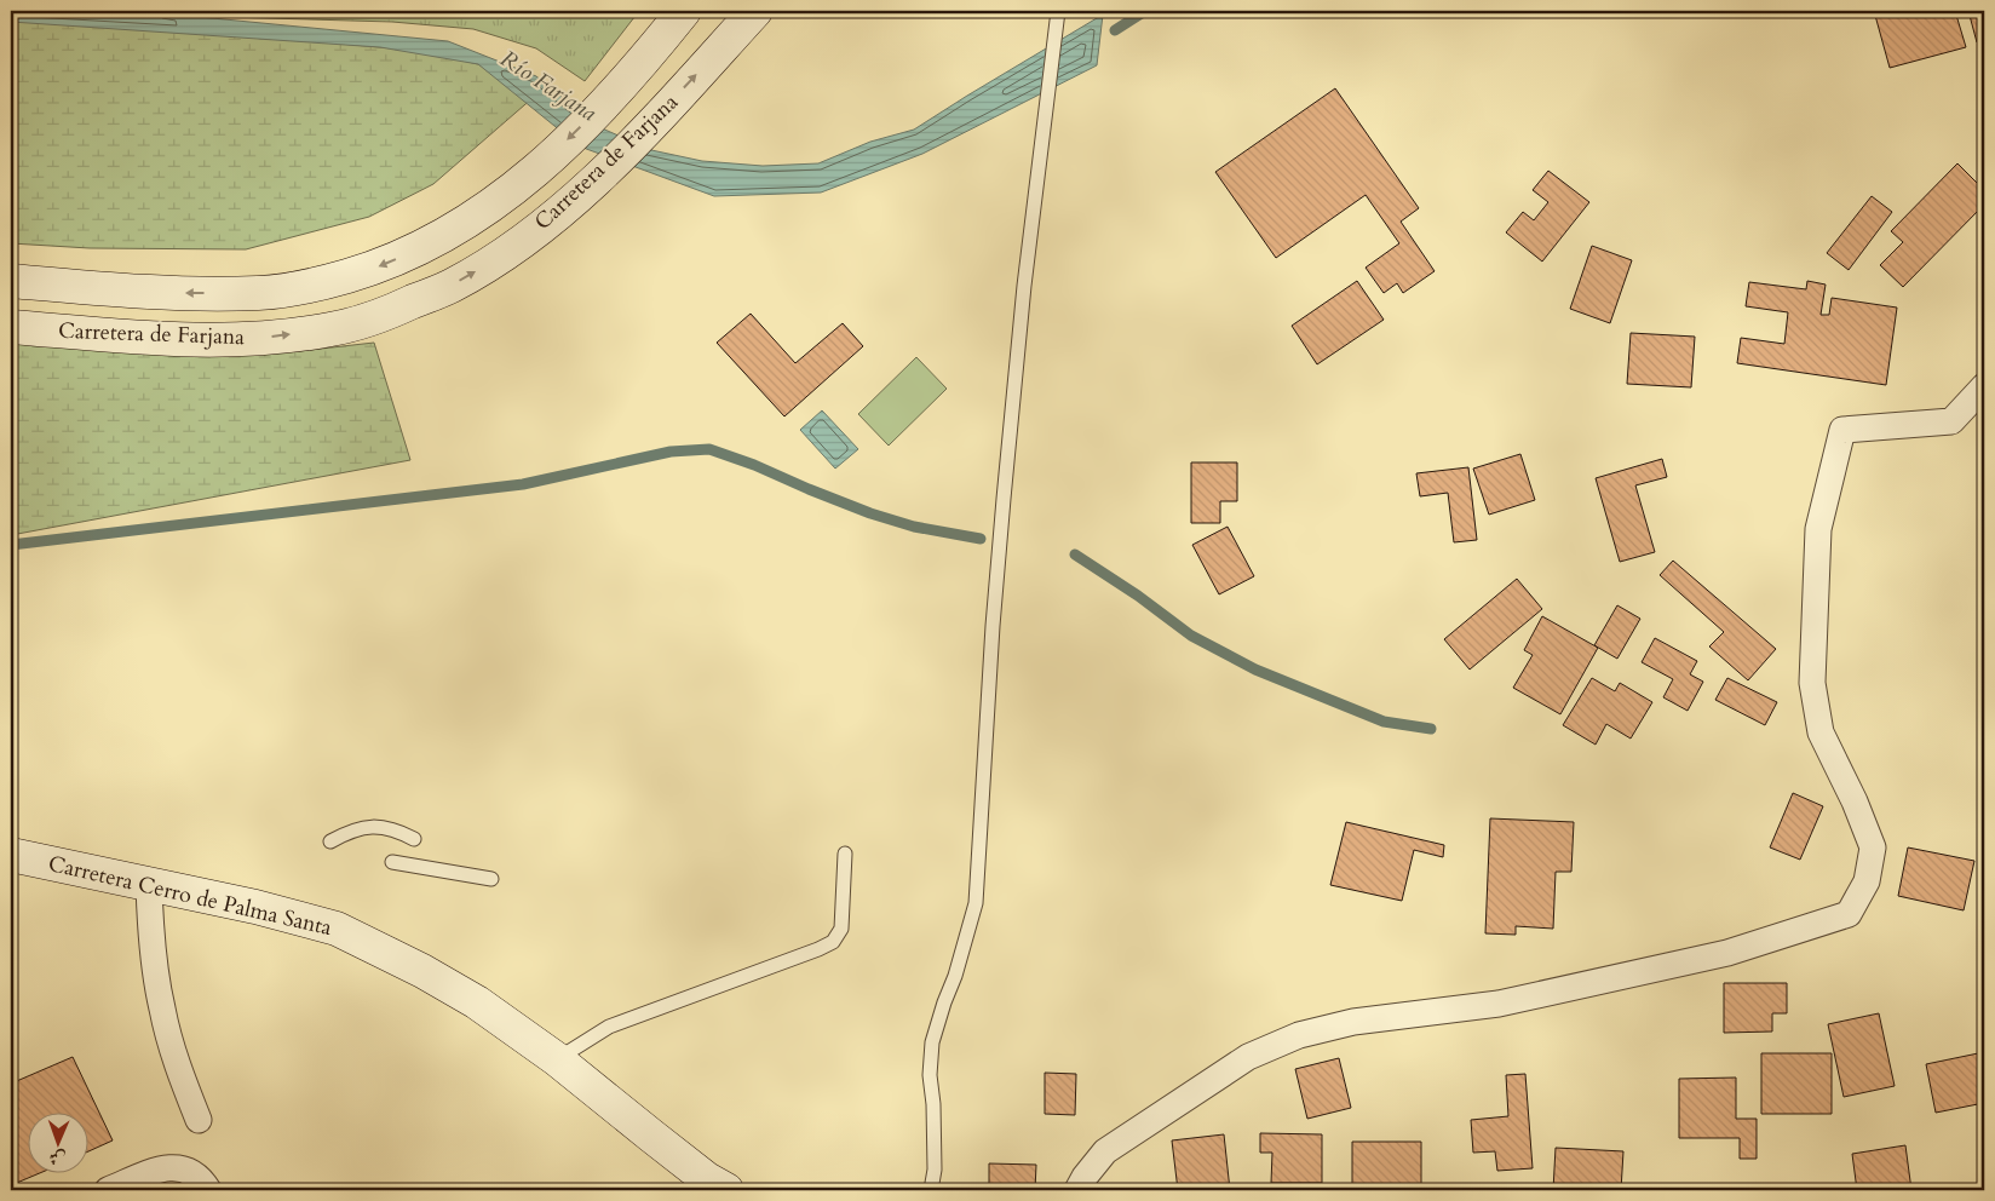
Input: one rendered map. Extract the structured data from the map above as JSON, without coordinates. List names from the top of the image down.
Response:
{
  "streets": {
    "main road": ["Carretera de Farjana", "Carretera Cerro de Palma Santa"]
  },
  "water": ["Río Farjana"],
  "north": "bottom"
}
